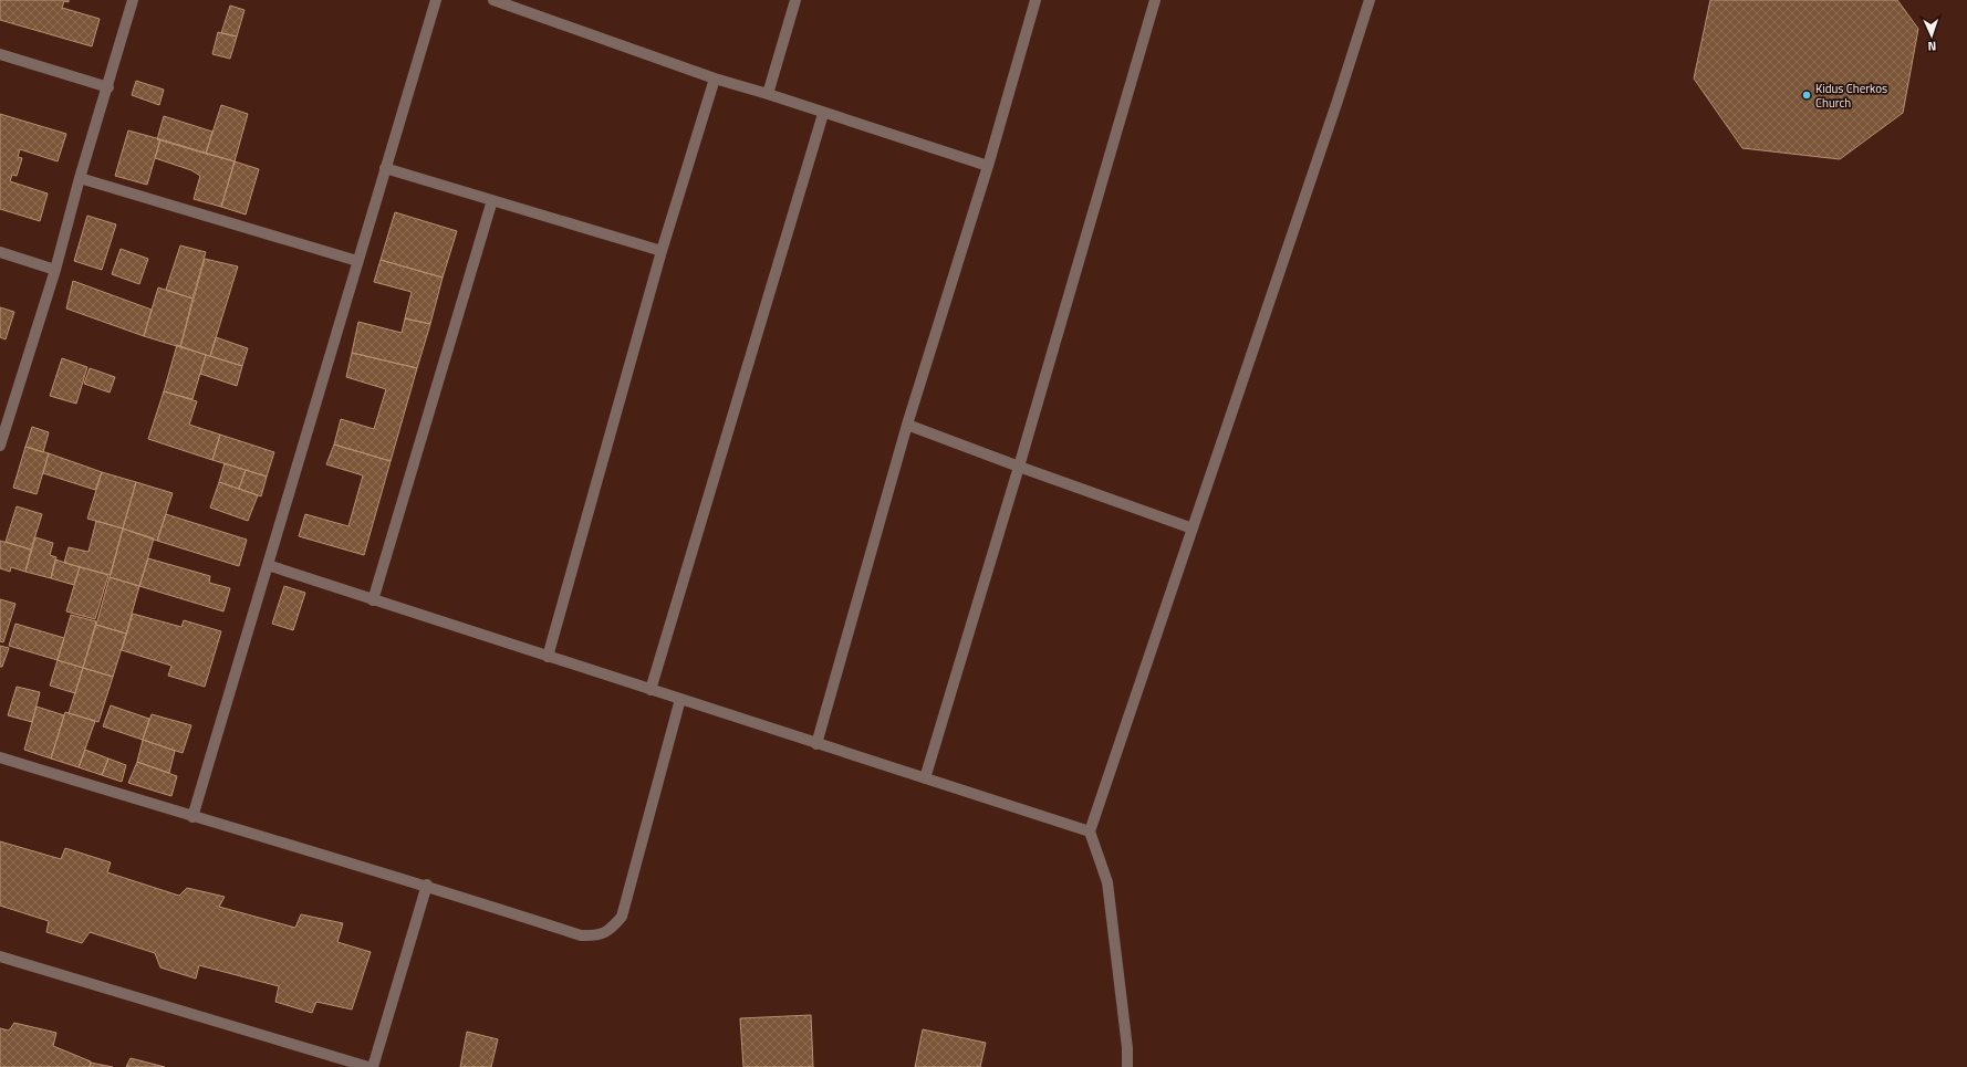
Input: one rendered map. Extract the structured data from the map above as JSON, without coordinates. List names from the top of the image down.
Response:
{
  "places": ["Kidus Cherkos Church"],
  "north": "bottom"
}
